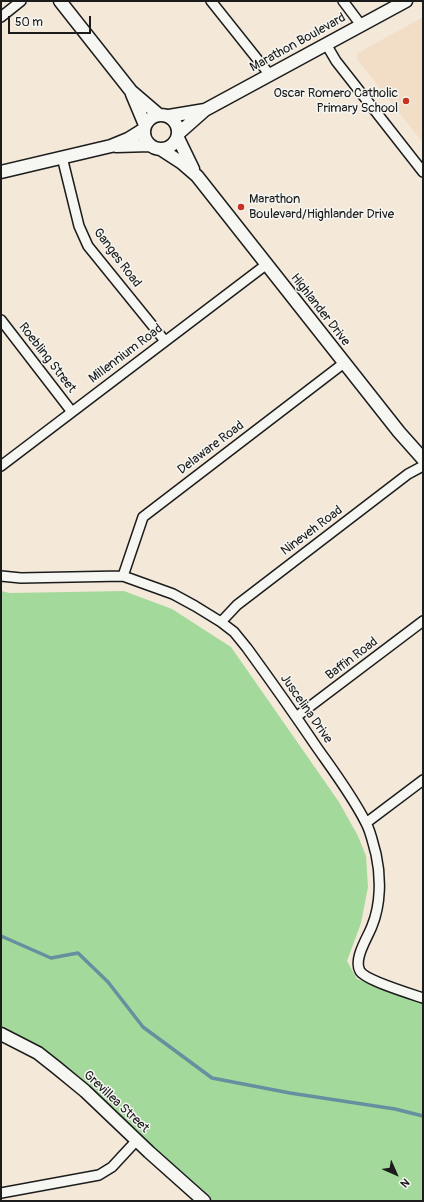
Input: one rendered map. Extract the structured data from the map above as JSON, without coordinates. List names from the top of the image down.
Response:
{
  "streets": {
    "street": [
      "Marathon Boulevard",
      "Ganges Road",
      "Highlander Drive",
      "Millennium Road",
      "Roebling Street",
      "Delaware Road",
      "Nineveh Road",
      "Baffin Road",
      "Juscelina Drive",
      "Grevillea Street"
    ]
  },
  "crossings": [
    ["Marathon Boulevard", "Highlander Drive"],
    ["Ganges Road", "Millennium Road"],
    ["Highlander Drive", "Millennium Road"],
    ["Highlander Drive", "Delaware Road"],
    ["Millennium Road", "Roebling Street"],
    ["Delaware Road", "Juscelina Drive"],
    ["Nineveh Road", "Juscelina Drive"],
    ["Baffin Road", "Juscelina Drive"]
  ],
  "places": ["Oscar Romero Catholic Primary School", "Marathon Boulevard/Highlander Drive"],
  "scale_bar": "50 m",
  "north": "bottom right"
}
